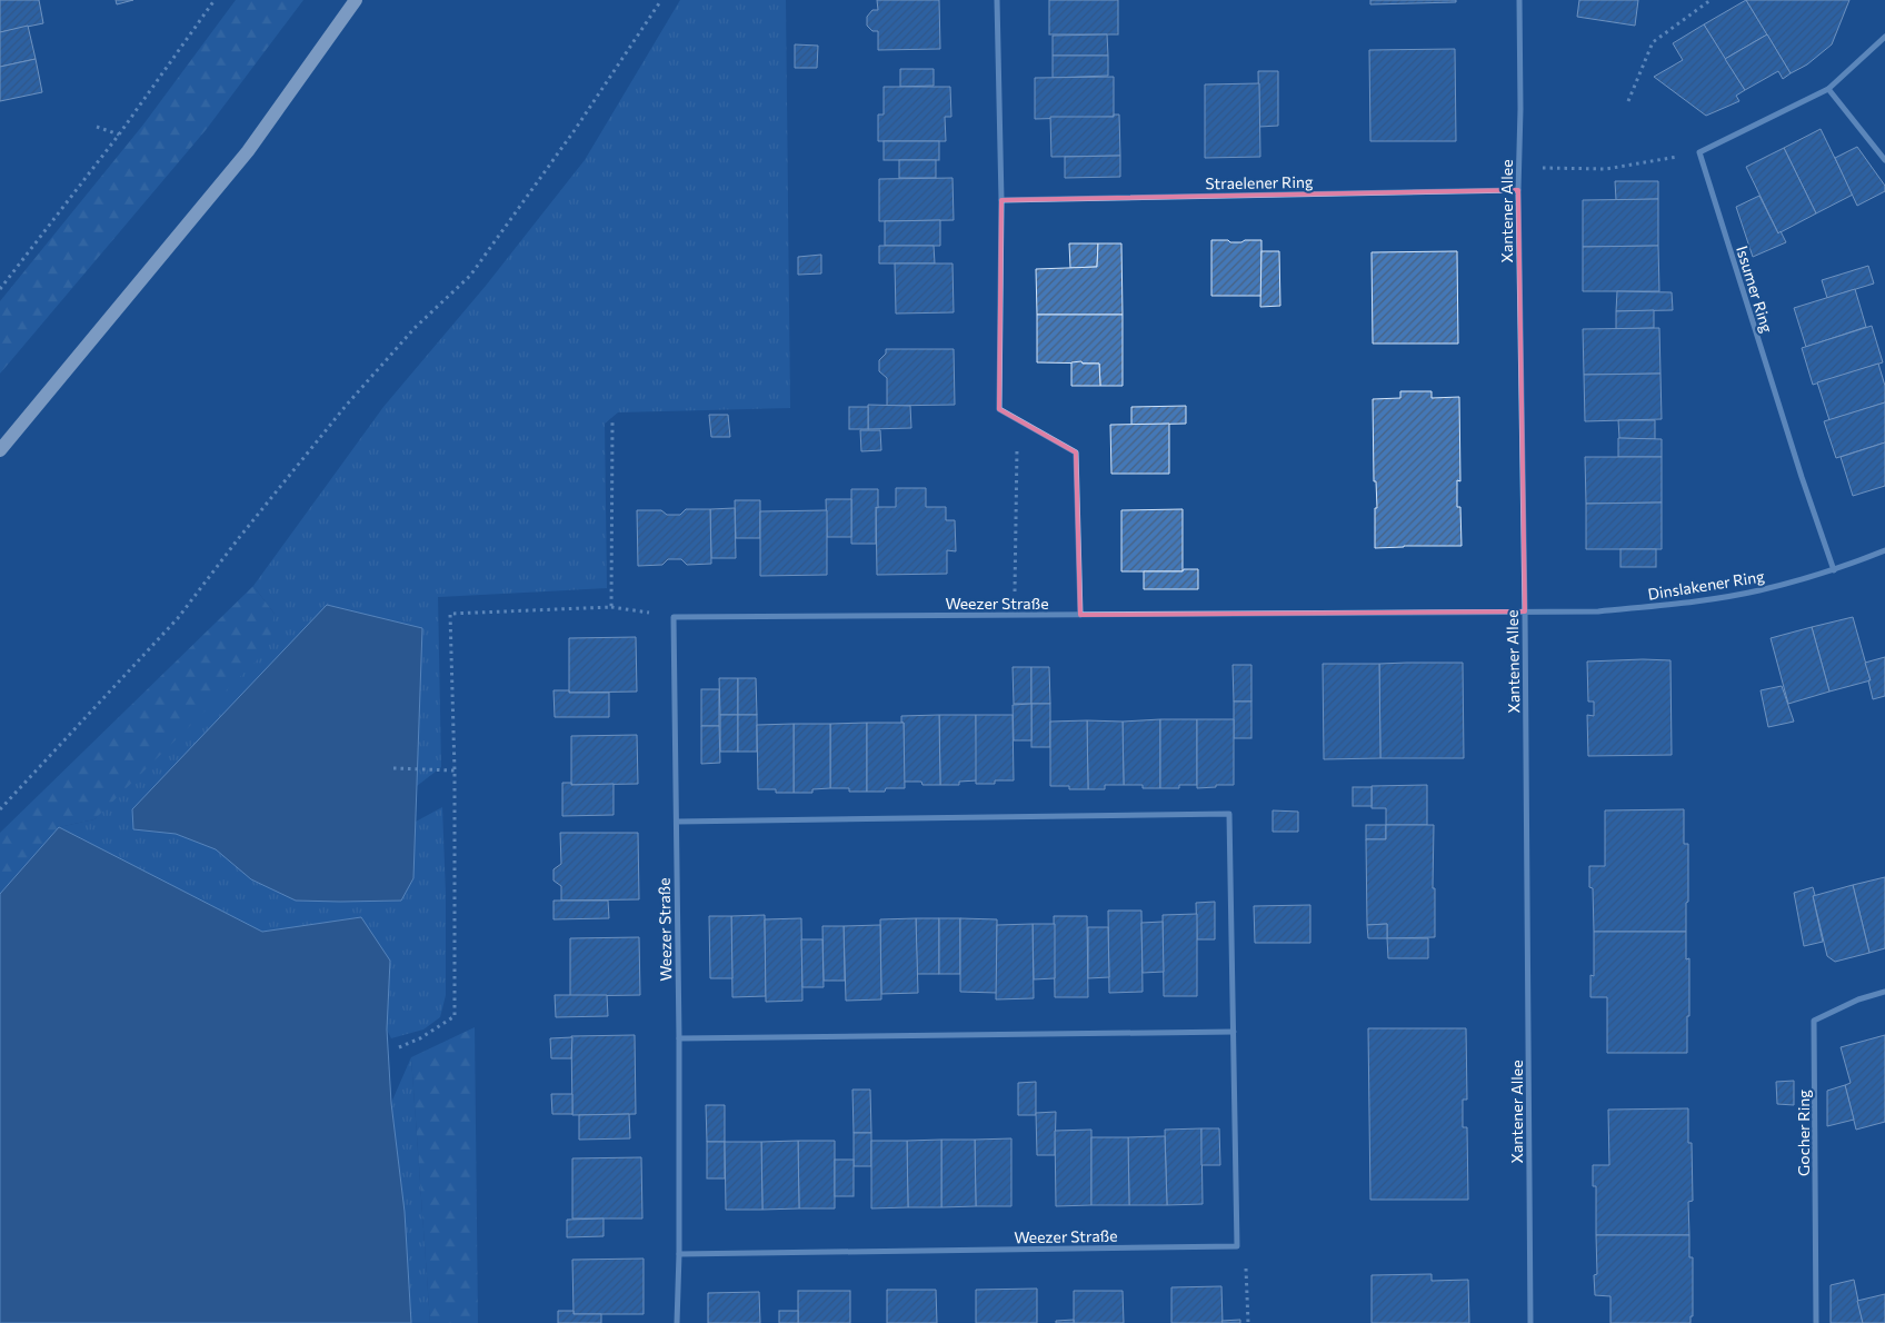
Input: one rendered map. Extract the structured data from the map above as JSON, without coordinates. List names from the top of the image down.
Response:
{
  "streets": {
    "street": [
      "Straelener Ring",
      "Xantener Allee",
      "Issumer Ring",
      "Dinslakener Ring",
      "Weezer Straße",
      "Gocher Ring"
    ]
  },
  "crossings": [
    ["Straelener Ring", "Xantener Allee"],
    ["Xantener Allee", "Dinslakener Ring"],
    ["Xantener Allee", "Weezer Straße"],
    ["Issumer Ring", "Dinslakener Ring"],
    ["Dinslakener Ring", "Weezer Straße"]
  ]
}
